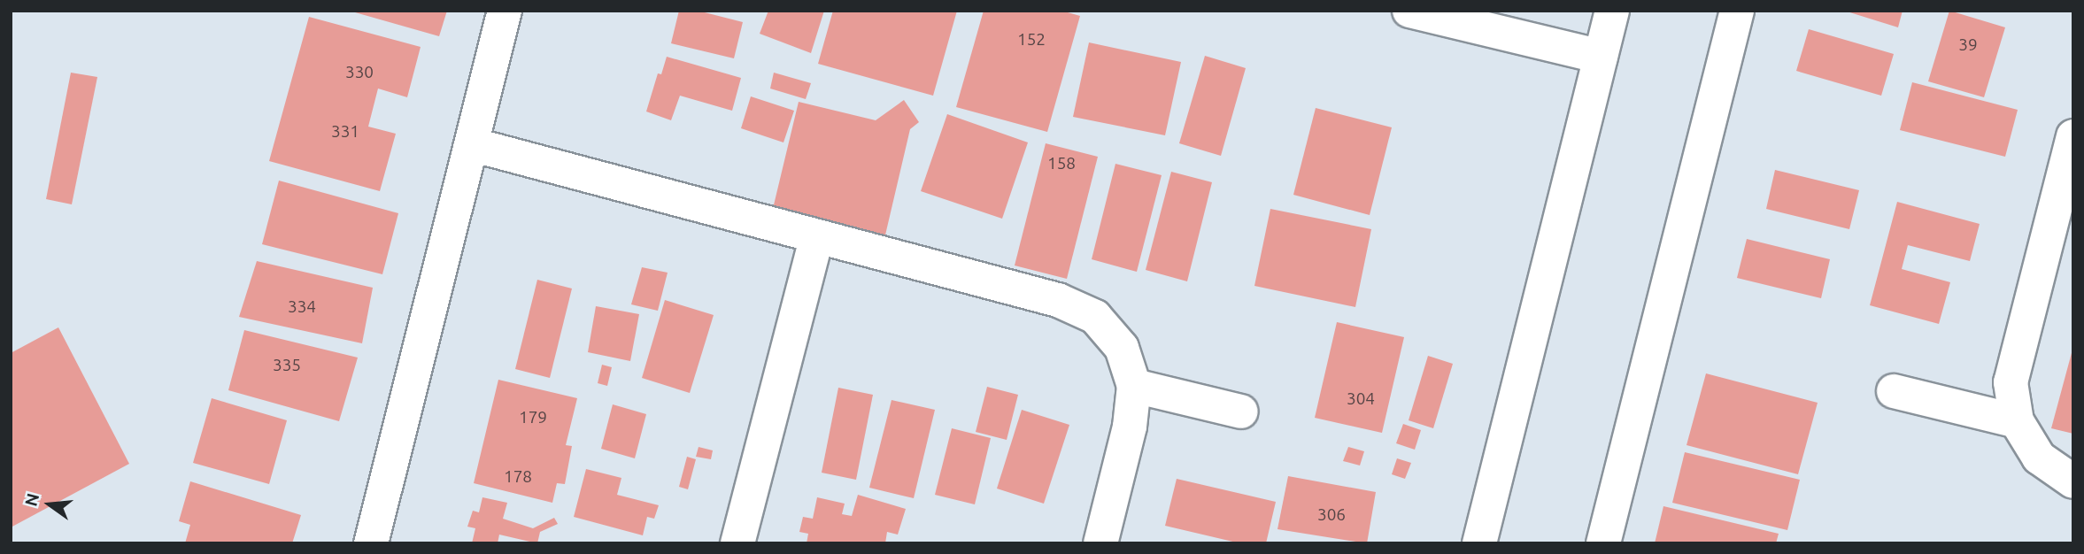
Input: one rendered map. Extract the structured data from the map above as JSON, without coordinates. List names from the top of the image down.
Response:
{
  "house_numbers": [
    "152",
    "39",
    "330",
    "331",
    "158",
    "334",
    "335",
    "304",
    "179",
    "178",
    "306"
  ],
  "north": "left"
}
